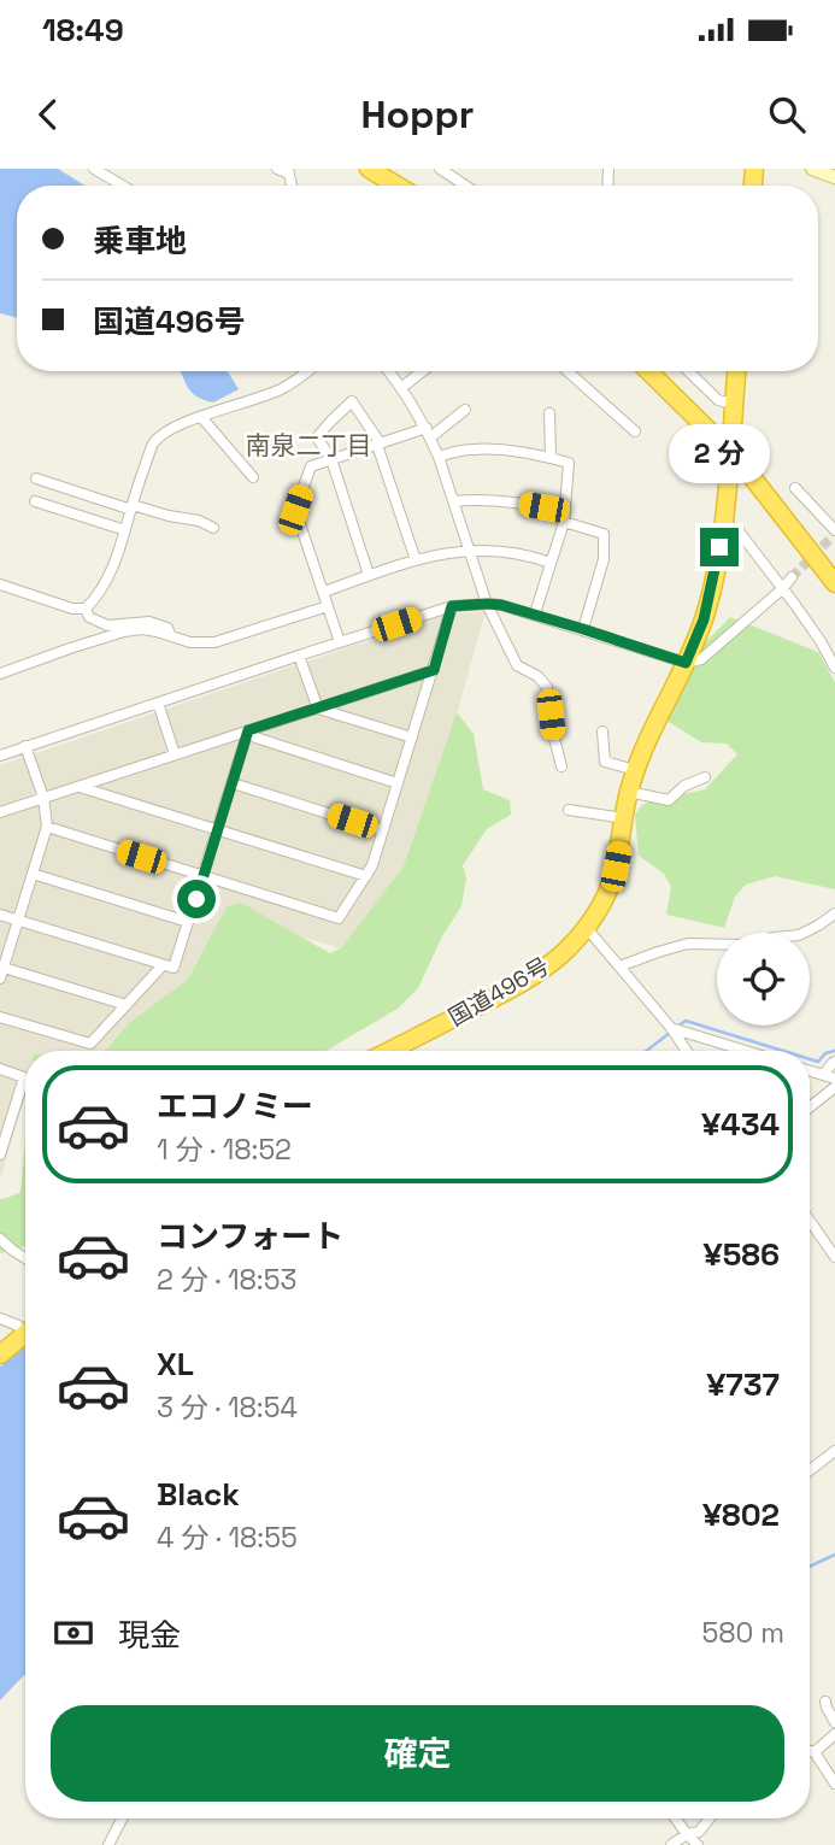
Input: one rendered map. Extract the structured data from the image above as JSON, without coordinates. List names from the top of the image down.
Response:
{
  "streets": {
    "highway": ["国道496号"]
  },
  "districts": ["南泉二丁目"],
  "page": {
    "status": "18:49",
    "header": "Hoppr",
    "banner": ["乗車地", "国道496号"],
    "bubble": "2 分",
    "list": [
      {
        "name": "エコノミー",
        "note": "1 分 · 18:52",
        "value": "¥434"
      },
      {
        "name": "コンフォート",
        "note": "2 分 · 18:53",
        "value": "¥586"
      },
      {
        "name": "XL",
        "note": "3 分 · 18:54",
        "value": "¥737"
      },
      {
        "name": "Black",
        "note": "4 分 · 18:55",
        "value": "¥802"
      }
    ],
    "pay": ["現金", "580 m"],
    "buttons": "確定"
  }
}
